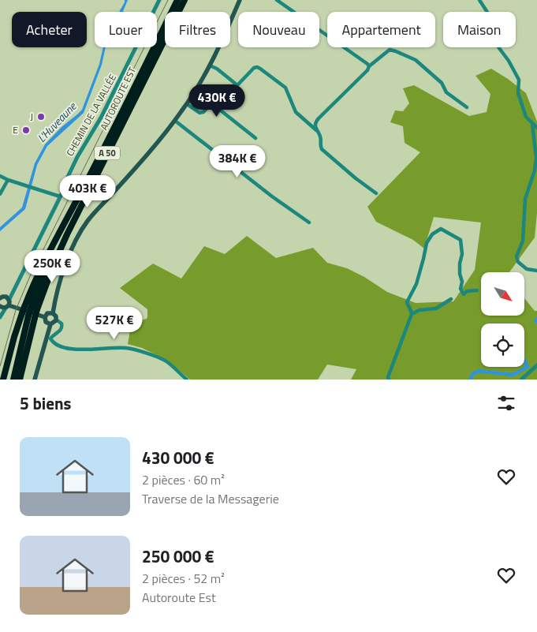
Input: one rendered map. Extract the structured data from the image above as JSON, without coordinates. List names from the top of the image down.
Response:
{
  "streets": {
    "highway": ["AUTOROUTE EST", "A 50"],
    "street": ["CHEMIN DE LA VALLÉE"]
  },
  "crossings": [
    ["AUTOROUTE EST", "A 50"]
  ],
  "water": ["L'Huveaune"],
  "places": ["J", "E"],
  "north": "bottom right",
  "page": {
    "chip": [
      "Acheter",
      "Louer",
      "Filtres",
      "Nouveau",
      "Appartement",
      "Maison"
    ],
    "price": [
      "430K €",
      "384K €",
      "403K €",
      "250K €",
      "527K €"
    ],
    "heading": "5 biens",
    "list": [
      {
        "name": "430 000 €",
        "note": "2 pièces · 60 m² · Traverse de la Messagerie"
      },
      {
        "name": "250 000 €",
        "note": "2 pièces · 52 m² · Autoroute Est"
      }
    ]
  }
}
